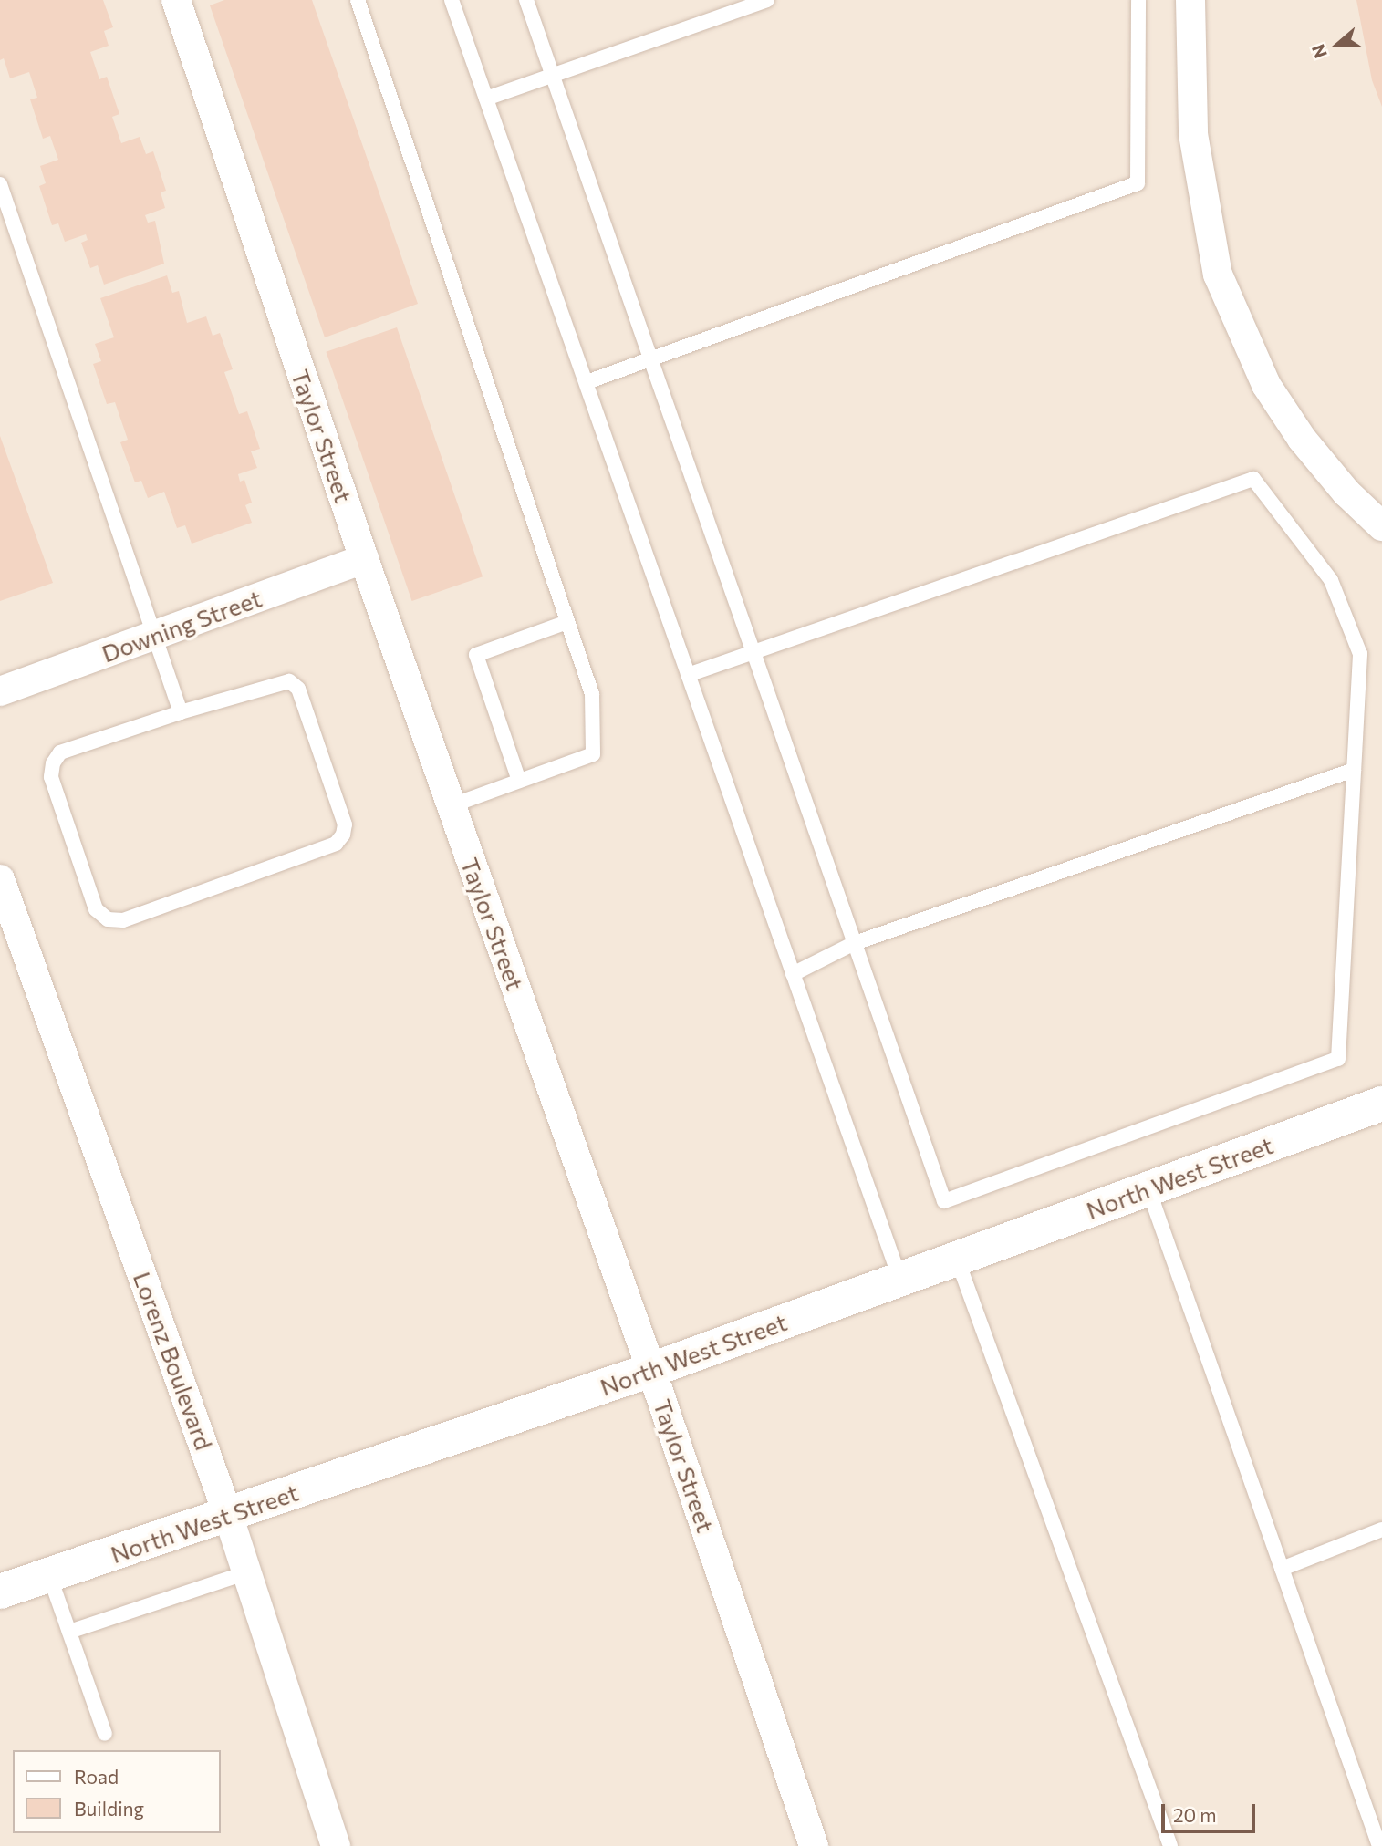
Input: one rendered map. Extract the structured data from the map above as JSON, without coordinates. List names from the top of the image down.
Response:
{
  "streets": {
    "street": [
      "Taylor Street",
      "Downing Street",
      "North West Street",
      "Lorenz Boulevard"
    ]
  },
  "crossings": [
    ["Taylor Street", "Downing Street"],
    ["Taylor Street", "North West Street"],
    ["North West Street", "Lorenz Boulevard"]
  ],
  "legend": ["Road", "Building"],
  "scale_bar": "20 m",
  "north": "left"
}
